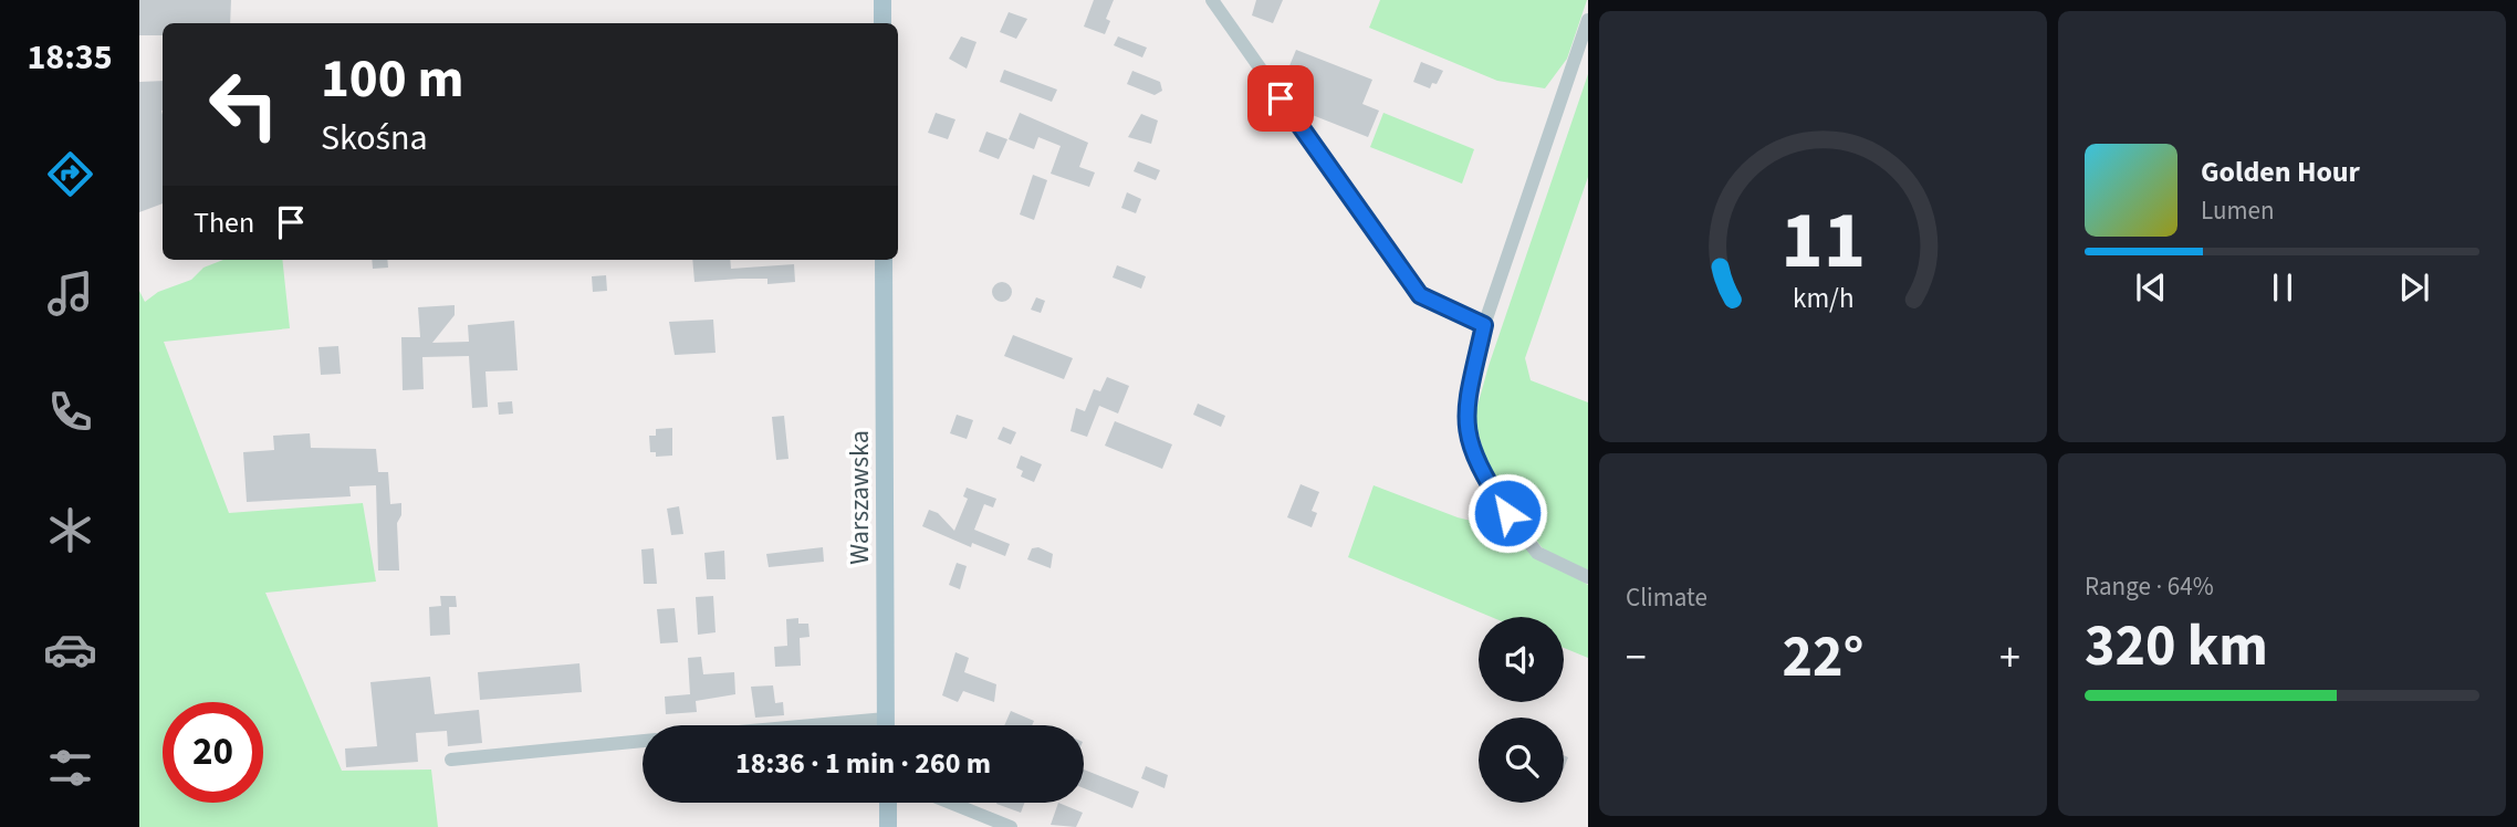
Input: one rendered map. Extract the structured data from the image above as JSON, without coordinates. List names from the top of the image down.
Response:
{
  "streets": {
    "main road": ["Warszawska"]
  },
  "page": {
    "tabs": "18:35",
    "turn": ["100 m", "Skośna"],
    "song": ["Golden Hour", "Lumen"],
    "then": "Then",
    "tile": [
      "Climate",
      ["Range · 64%", "320 km"]
    ],
    "heat": ["−", "22°", "+"],
    "limit": "20",
    "trip": "18:36 · 1 min · 260 m",
    "gauge": ["11", "km/h"]
  }
}
